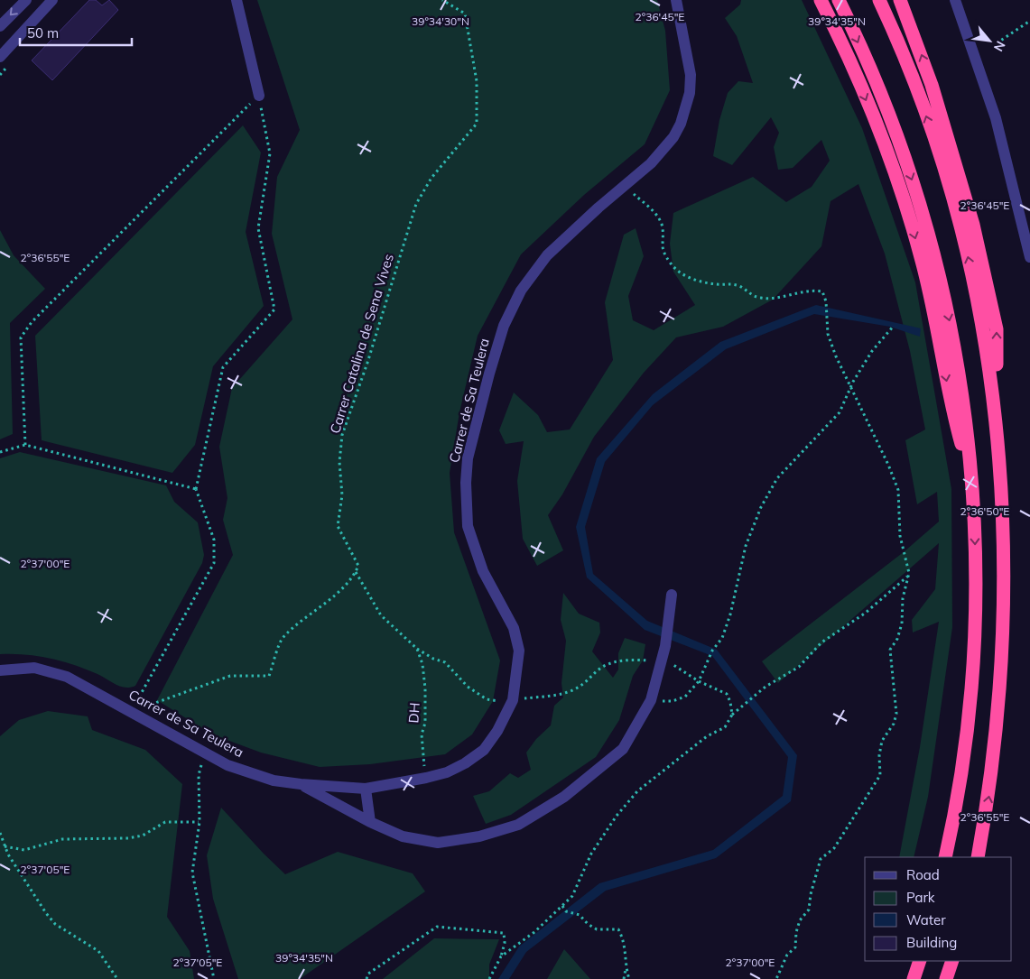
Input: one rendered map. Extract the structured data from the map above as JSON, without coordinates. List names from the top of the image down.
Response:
{
  "streets": {
    "street": ["Carrer de Sa Teulera"],
    "path": ["Carrer Catalina de Sena Vives", "DH"]
  },
  "crossings": [
    ["Carrer de Sa Teulera", "DH"]
  ],
  "legend": [
    "Road",
    "Park",
    "Water",
    "Building"
  ],
  "scale_bar": "50 m",
  "north": "bottom right",
  "coordinates": [
    "2°36'45\"E",
    "39°34'30\"N",
    "39°34'35\"N",
    "2°36'55\"E",
    "2°36'50\"E",
    "2°37'00\"E",
    "2°37'05\"E"
  ]
}
